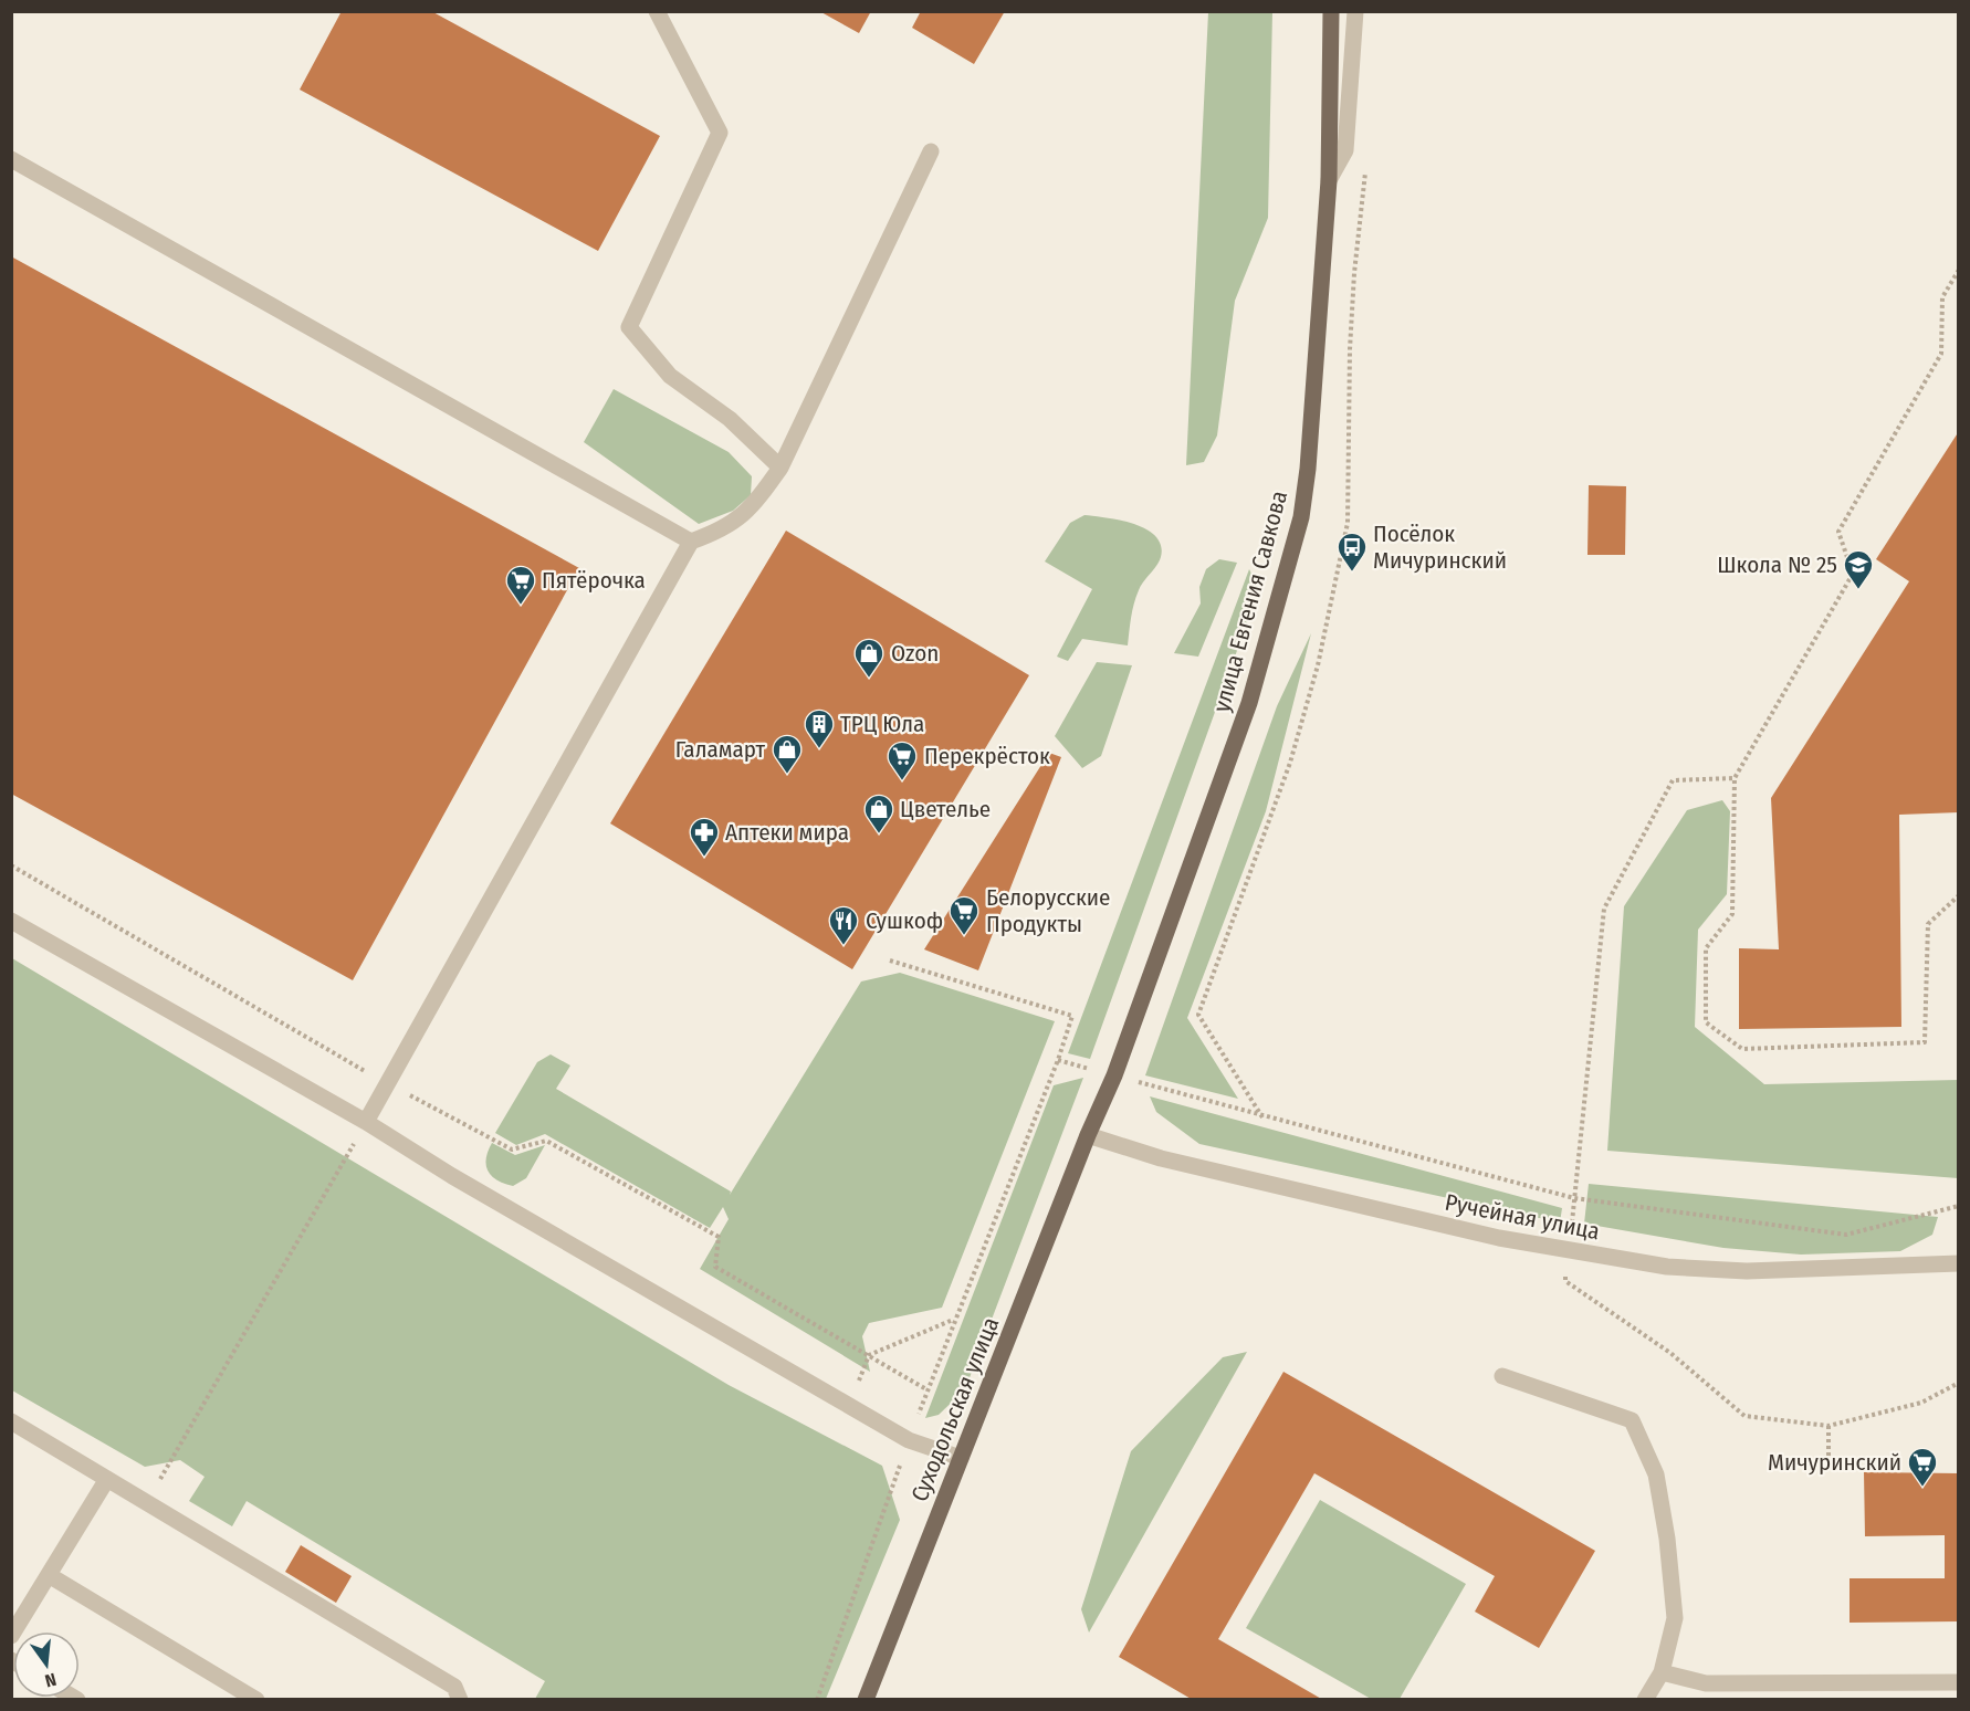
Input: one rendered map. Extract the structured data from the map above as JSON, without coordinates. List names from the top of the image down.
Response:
{
  "streets": {
    "main road": ["улица Евгения Савкова", "Суходольская улица"],
    "street": ["Ручейная улица"]
  },
  "crossings": [
    ["улица Евгения Савкова", "Ручейная улица"],
    ["улица Евгения Савкова", "Суходольская улица"],
    ["Ручейная улица", "Суходольская улица"]
  ],
  "places": {
    "bus stop": ["Посёлок Мичуринский"],
    "school or university": ["Школа № 25"],
    "supermarket": [
      "Пятёрочка",
      "Перекрёсток",
      "Белорусские Продукты",
      "Мичуринский"
    ],
    "shop": ["Ozon", "Галамарт", "Цветелье"],
    "building": ["ТРЦ Юла"],
    "pharmacy": ["Аптеки мира"],
    "restaurant": ["Сушкоф"]
  },
  "north": "bottom"
}
